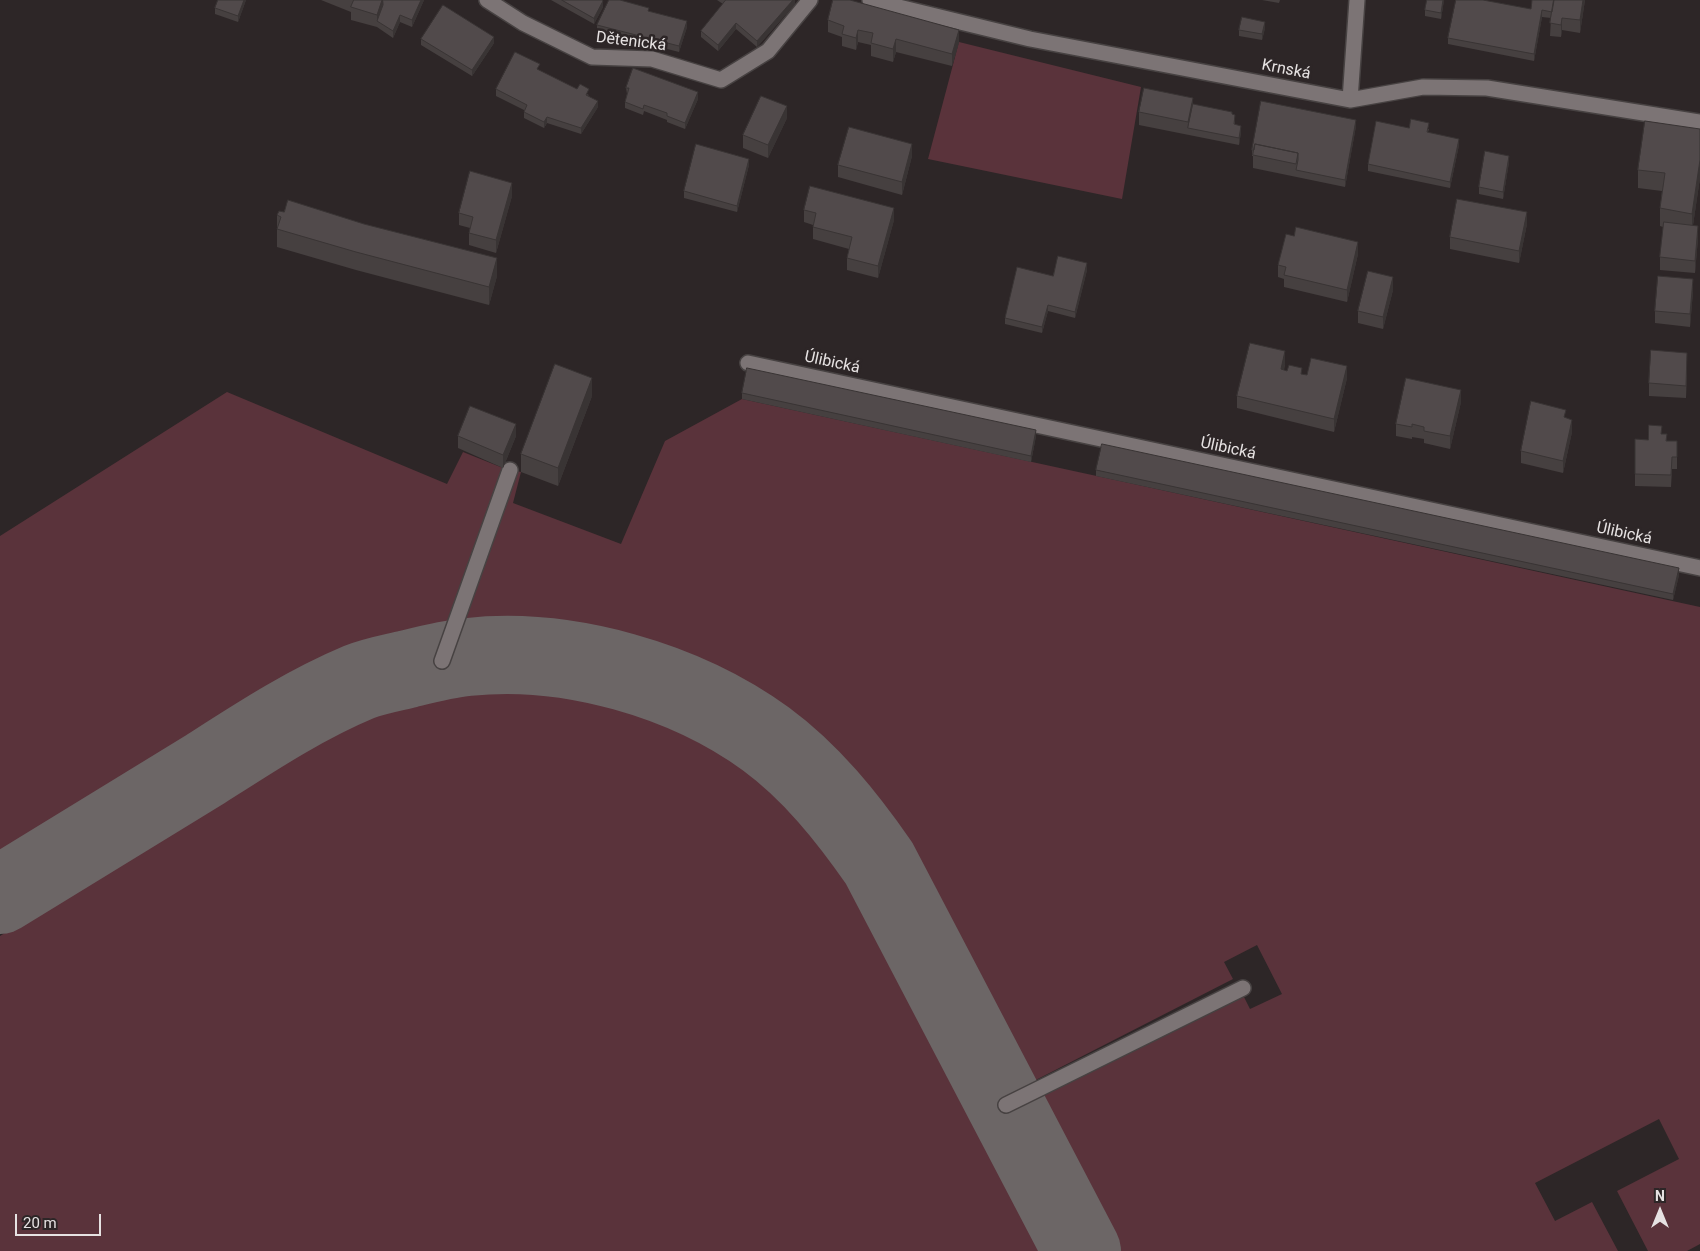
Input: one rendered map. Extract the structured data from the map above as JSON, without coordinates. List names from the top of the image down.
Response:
{
  "streets": {
    "street": ["Dětenická", "Krnská", "Úlibická"]
  },
  "scale_bar": "20 m",
  "north": "top"
}
